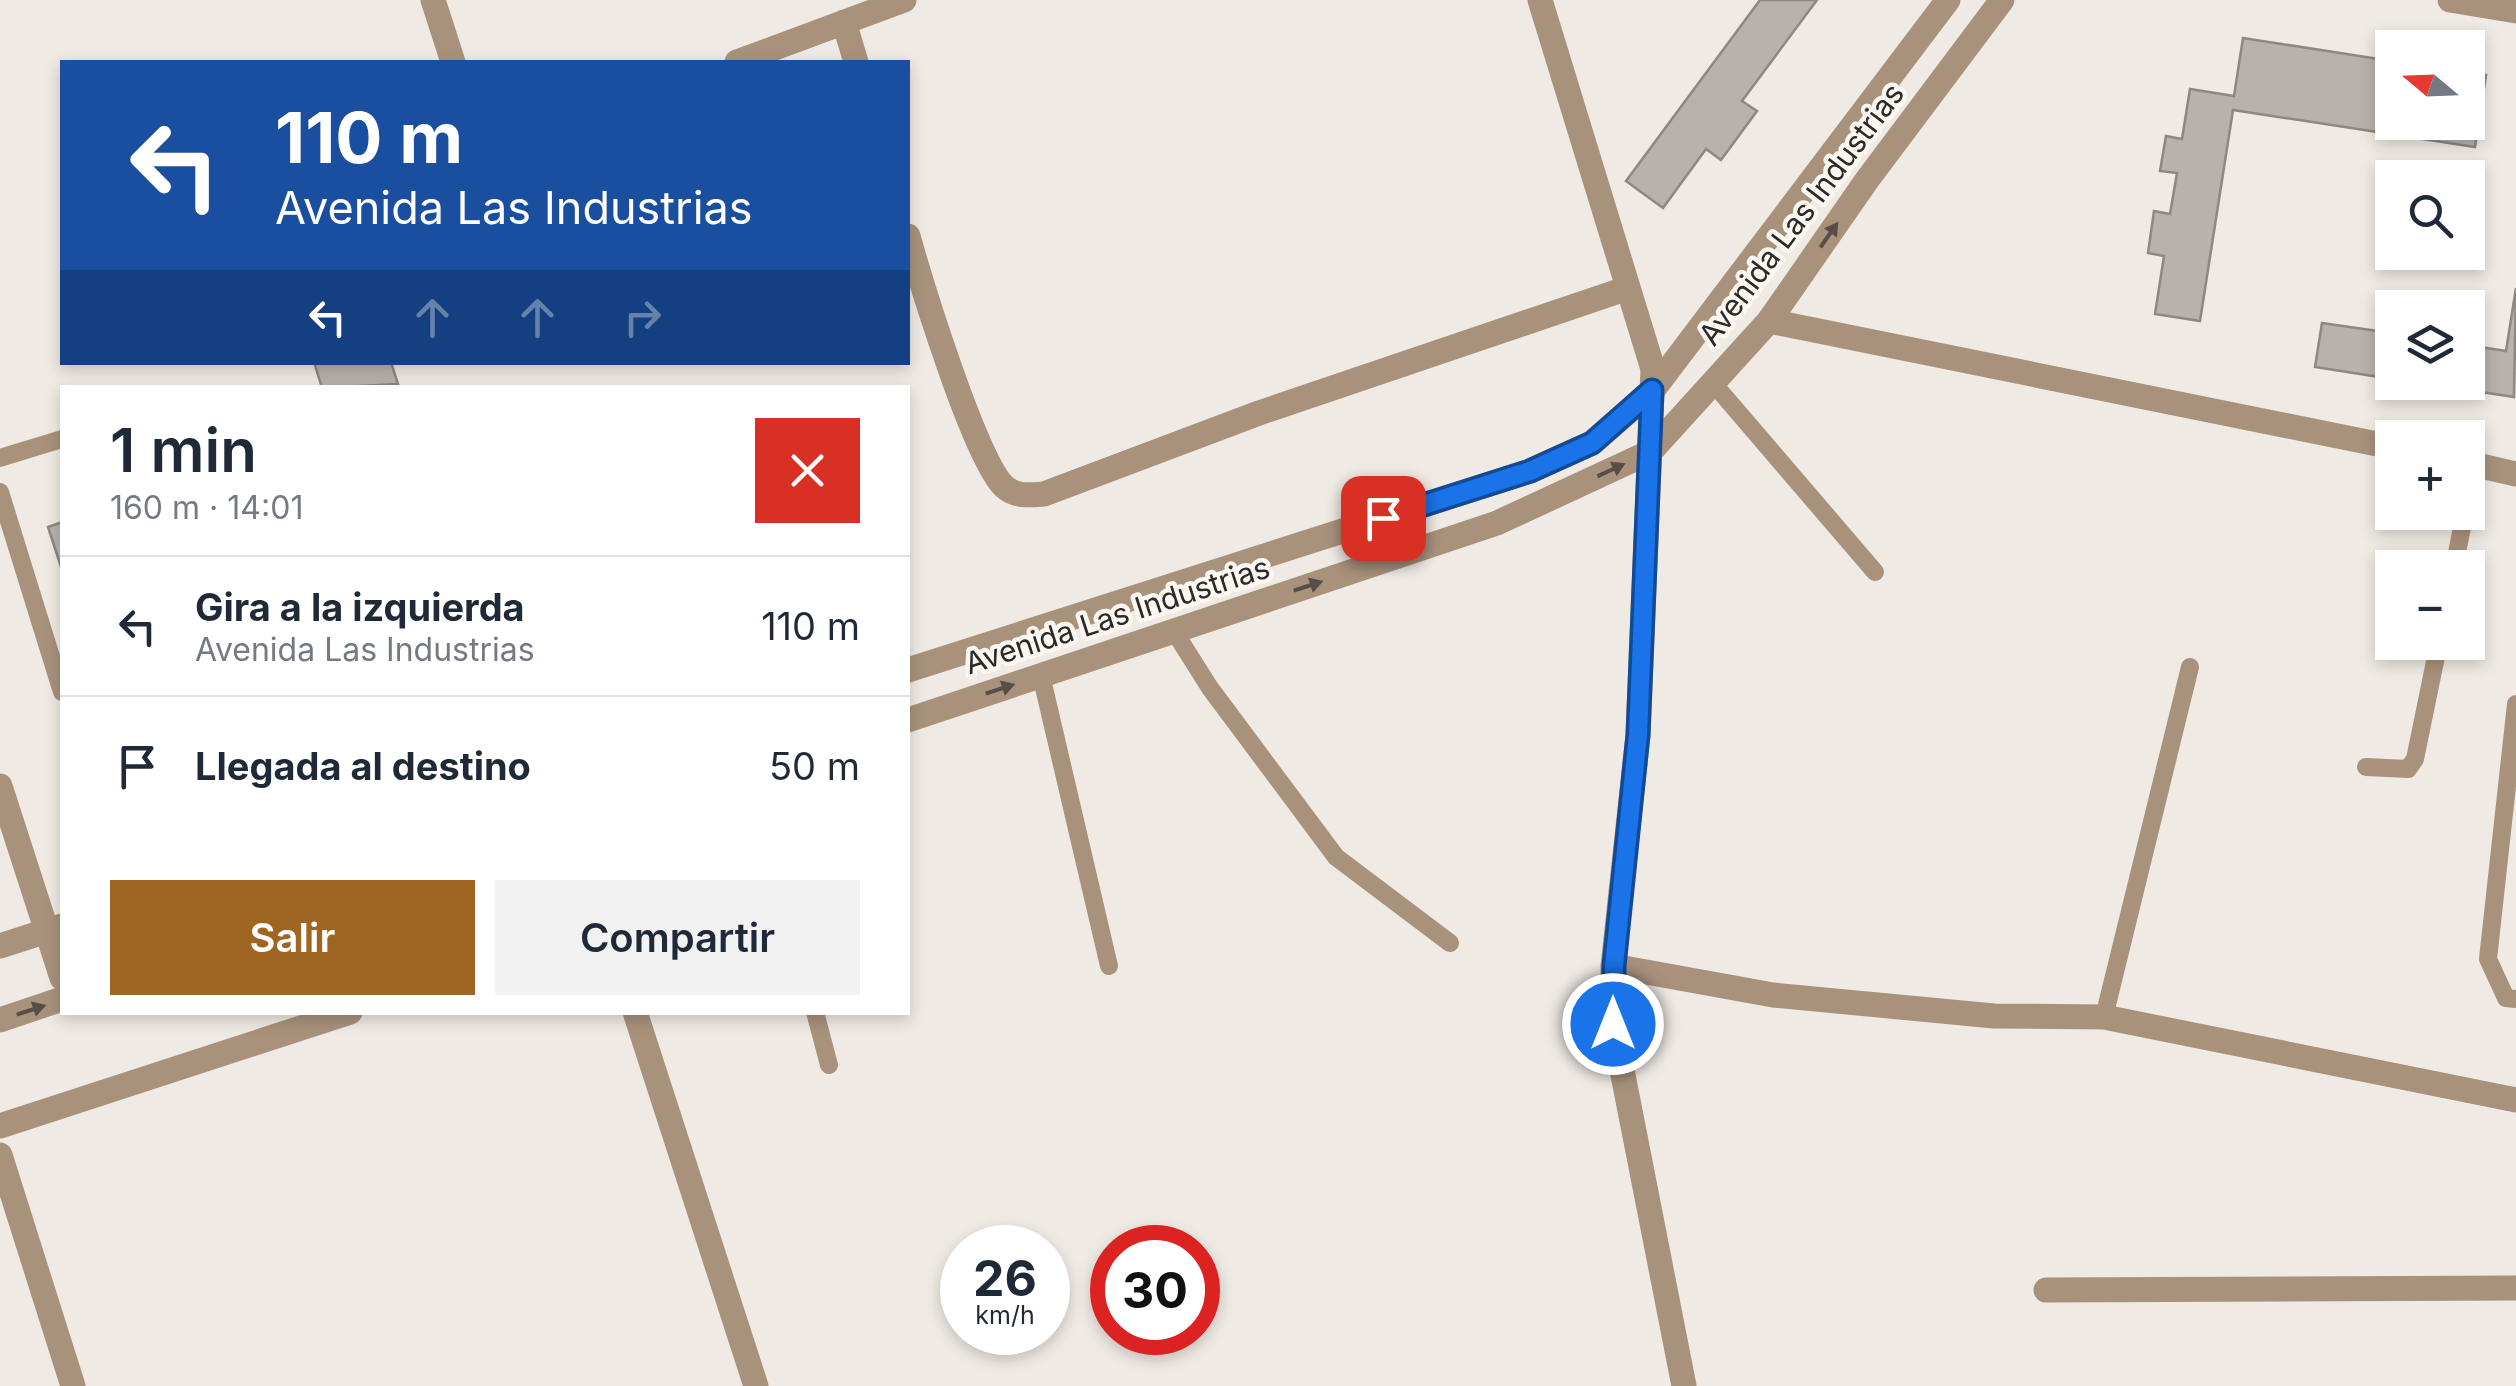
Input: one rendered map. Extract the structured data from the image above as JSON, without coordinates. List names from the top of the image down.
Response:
{
  "streets": {
    "street": ["Avenida Las Industrias"]
  },
  "north": "left",
  "page": {
    "map_buttons": ["+", "−"],
    "turn": ["110 m", "Avenida Las Industrias"],
    "heading": ["1 min", "160 m · 14:01"],
    "list": [
      {
        "name": "Gira a la izquierda",
        "note": "Avenida Las Industrias",
        "value": "110 m"
      },
      {
        "name": "Llegada al destino",
        "value": "50 m"
      }
    ],
    "buttons": ["Salir", "Compartir"],
    "speed": "26 km/h",
    "limit": "30"
  }
}
